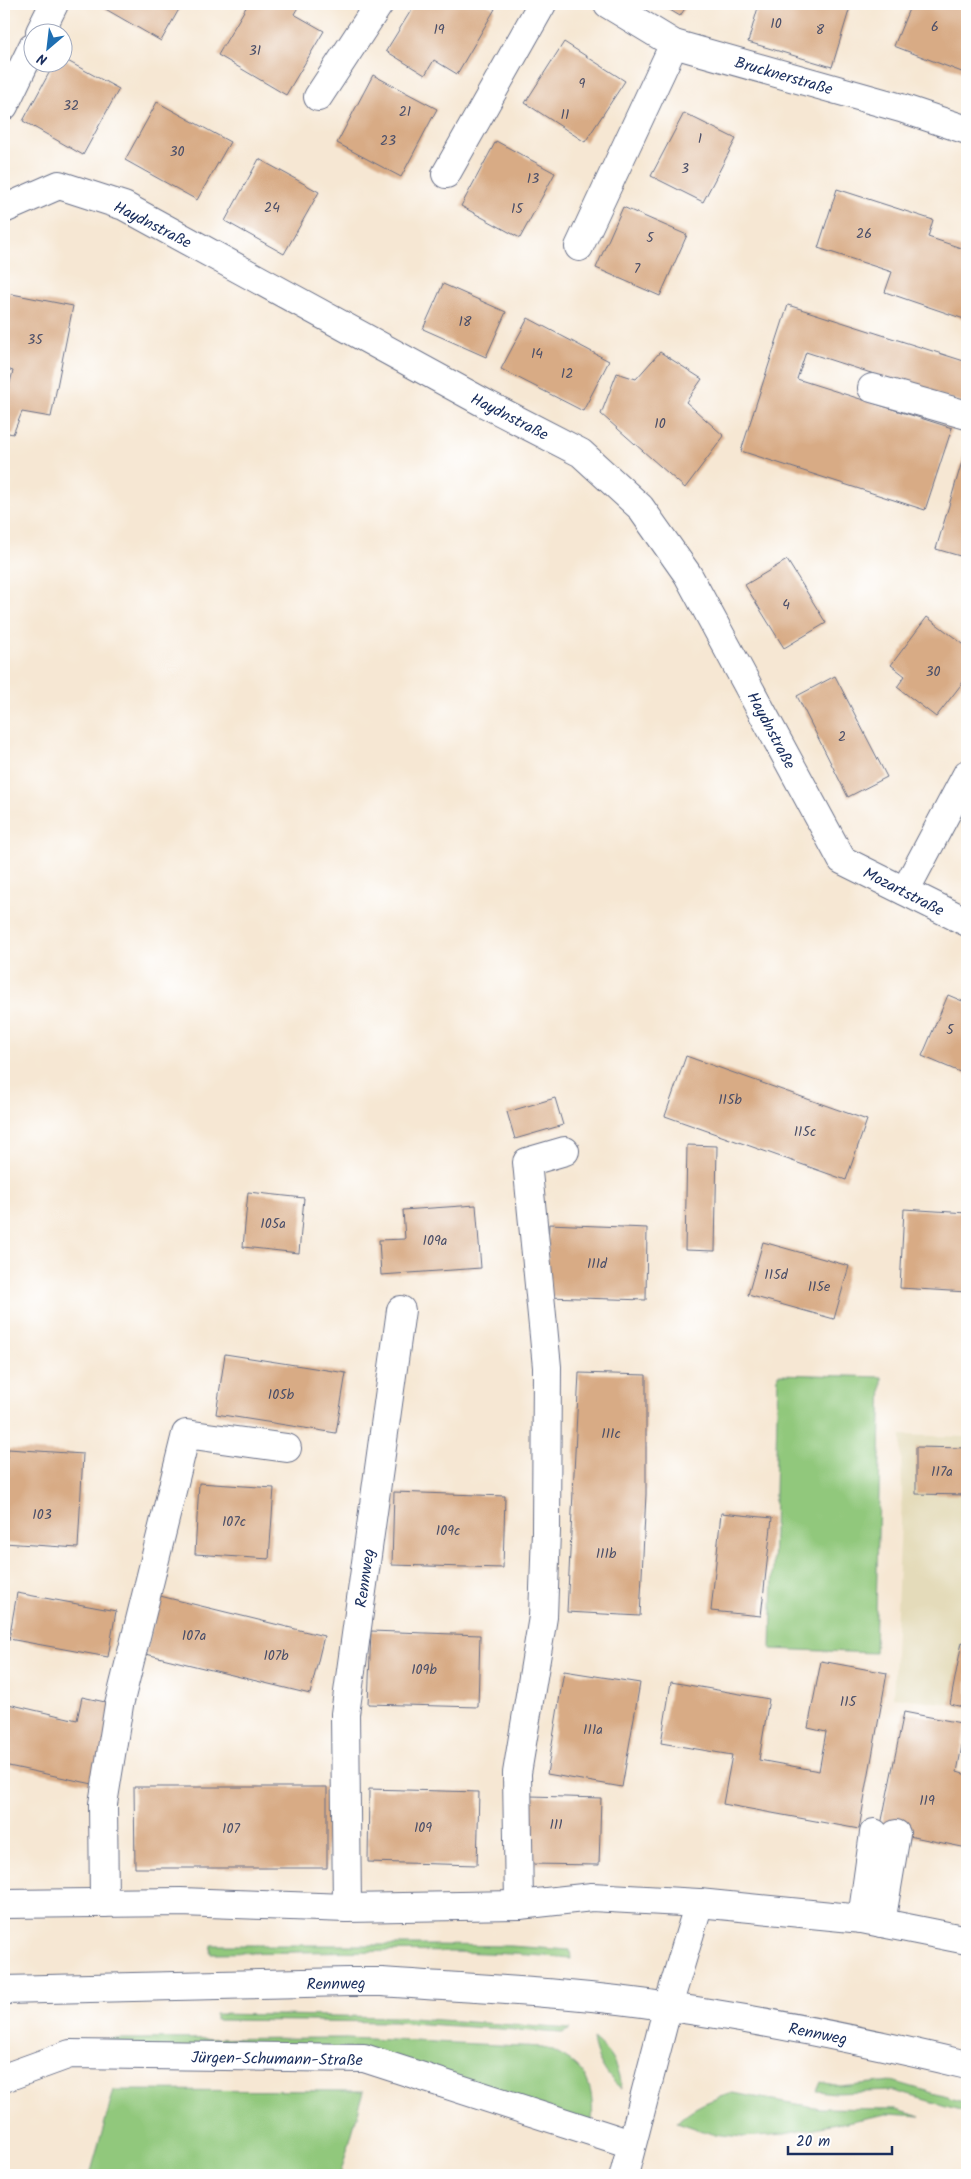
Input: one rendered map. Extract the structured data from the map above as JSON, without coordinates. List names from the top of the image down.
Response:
{
  "streets": {
    "street": [
      "Brucknerstraße",
      "Haydnstraße",
      "Mozartstraße",
      "Rennweg",
      "Jürgen-Schumann-Straße"
    ]
  },
  "crossings": [
    ["Haydnstraße", "Mozartstraße"]
  ],
  "house_numbers": [
    "10",
    "6",
    "19",
    "8",
    "31",
    "9",
    "32",
    "21",
    "11",
    "1",
    "23",
    "30",
    "3",
    "13",
    "24",
    "15",
    "26",
    "5",
    "7",
    "18",
    "35",
    "14",
    "12",
    "10",
    "4",
    "30",
    "2",
    "5",
    "115b",
    "115c",
    "105a",
    "109a",
    "111d",
    "115d",
    "115e",
    "105b",
    "111c",
    "117a",
    "103",
    "107c",
    "109c",
    "111b",
    "107a",
    "107b",
    "109b",
    "115",
    "111a",
    "119",
    "111",
    "109",
    "107"
  ],
  "scale_bar": "20 m",
  "north": "bottom left"
}
